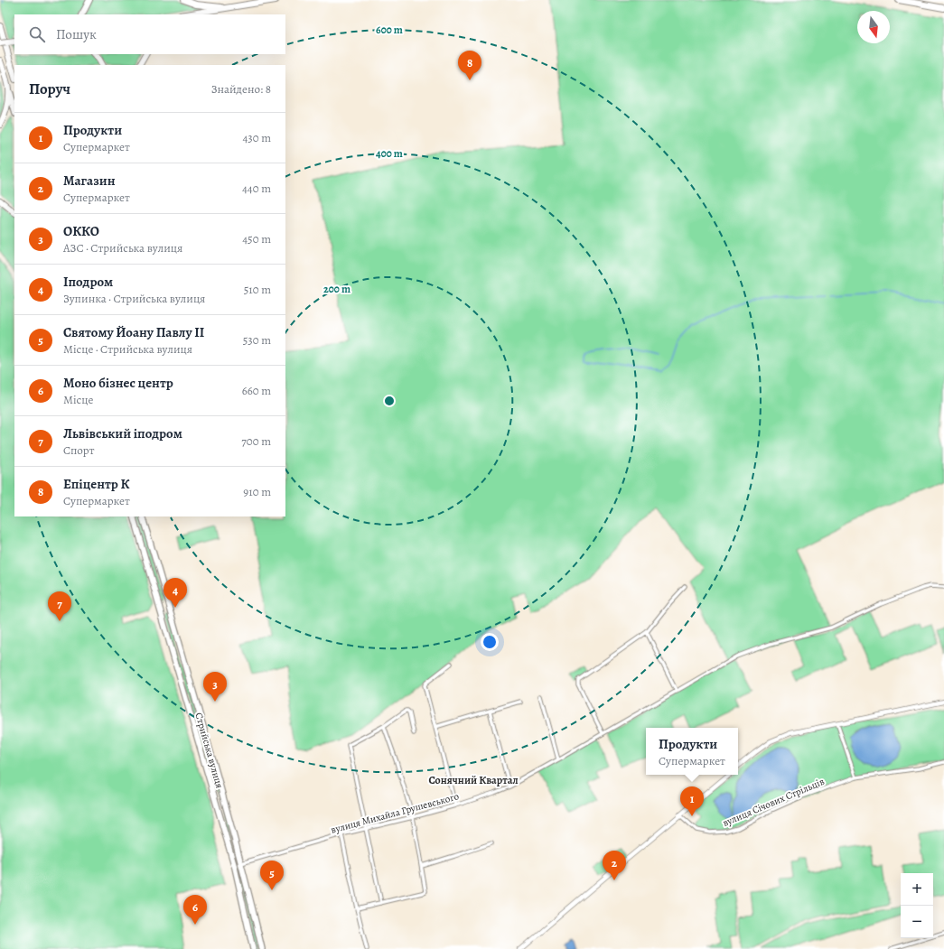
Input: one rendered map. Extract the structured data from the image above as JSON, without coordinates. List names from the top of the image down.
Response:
{
  "streets": {
    "main road": ["Стрийська вулиця"],
    "street": ["вулиця Січових Стрільців", "вулиця Михайла Грушевського"]
  },
  "crossings": [
    ["Стрийська вулиця", "вулиця Михайла Грушевського"]
  ],
  "districts": ["Сонячний Квартал"],
  "north": "bottom",
  "page": {
    "search": "Пошук",
    "pins": [
      "8",
      "4",
      "7",
      "3",
      "1",
      "2",
      "5",
      "6"
    ],
    "heading": ["Поруч", "Знайдено: 8"],
    "list": [
      {
        "mark": "1",
        "name": "Продукти",
        "note": "Супермаркет",
        "value": "430 m"
      },
      {
        "mark": "2",
        "name": "Магазин",
        "note": "Супермаркет",
        "value": "440 m"
      },
      {
        "mark": "3",
        "name": "ОККО",
        "note": "АЗС · Стрийська вулиця",
        "value": "450 m"
      },
      {
        "mark": "4",
        "name": "Іподром",
        "note": "Зупинка · Стрийська вулиця",
        "value": "510 m"
      },
      {
        "mark": "5",
        "name": "Святому Йоану Павлу ІІ",
        "note": "Місце · Стрийська вулиця",
        "value": "530 m"
      },
      {
        "mark": "6",
        "name": "Моно бізнес центр",
        "note": "Місце",
        "value": "660 m"
      },
      {
        "mark": "7",
        "name": "Львівський іподром",
        "note": "Спорт",
        "value": "700 m"
      },
      {
        "mark": "8",
        "name": "Епіцентр К",
        "note": "Супермаркет",
        "value": "910 m"
      }
    ],
    "popup": ["Продукти", "Супермаркет"],
    "map_buttons": ["+", "−"]
  },
  "rings": ["600 m", "400 m", "200 m"]
}
